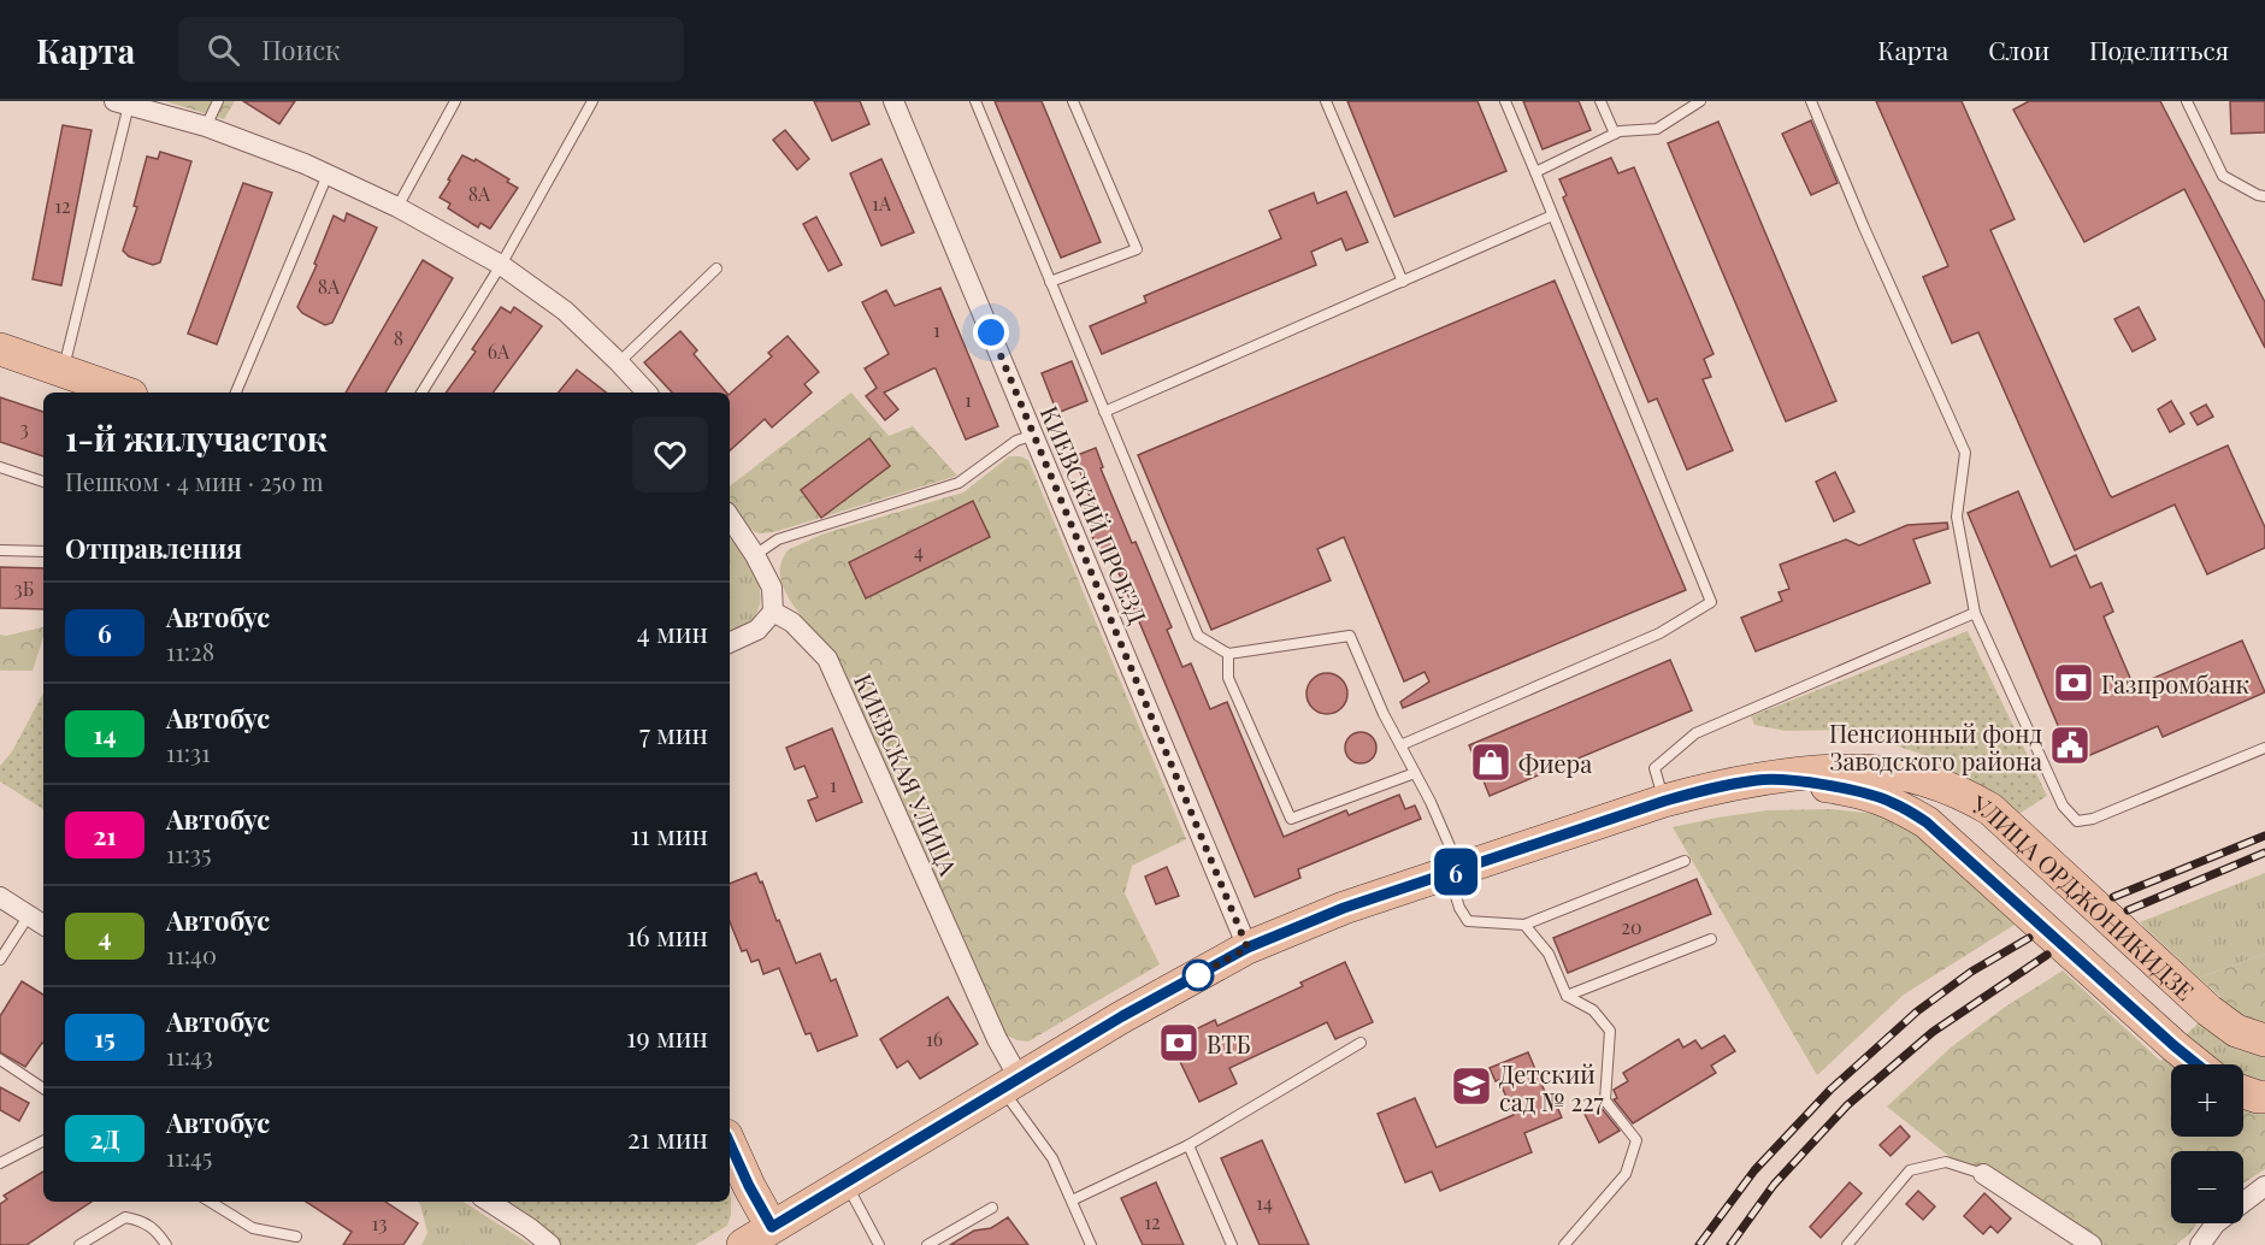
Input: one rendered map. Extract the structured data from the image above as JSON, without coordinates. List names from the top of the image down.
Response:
{
  "streets": {
    "main road": ["УЛИЦА ОРДЖОНИКИДЗЕ"],
    "street": ["КИЕВСКИЙ ПРОЕЗД", "КИЕВСКАЯ УЛИЦА"]
  },
  "crossings": [
    ["КИЕВСКИЙ ПРОЕЗД", "УЛИЦА ОРДЖОНИКИДЗЕ"],
    ["КИЕВСКАЯ УЛИЦА", "УЛИЦА ОРДЖОНИКИДЗЕ"]
  ],
  "places": {
    "bank": ["Газпромбанк", "ВТБ"],
    "public building": ["Пенсионный фонд Заводского района"],
    "shop": ["Фиера"],
    "school or university": ["Детский сад № 227"]
  },
  "lines": ["bus line 6"],
  "house_numbers": [
    "8А",
    "1А",
    "12",
    "8А",
    "1",
    "8",
    "6А",
    "1",
    "3",
    "4",
    "3Б",
    "1",
    "20",
    "16",
    "14",
    "12",
    "13"
  ],
  "page": {
    "header": "Карта",
    "search": "Поиск",
    "nav": ["Карта", "Слои", "Поделиться"],
    "on_map": "6",
    "heading": [
      ["1-й жилучасток", "Пешком · 4 мин · 250 m"],
      "Отправления"
    ],
    "list": [
      {
        "mark": "6",
        "name": "Автобус",
        "note": "11:28",
        "value": "4 мин"
      },
      {
        "mark": "14",
        "name": "Автобус",
        "note": "11:31",
        "value": "7 мин"
      },
      {
        "mark": "21",
        "name": "Автобус",
        "note": "11:35",
        "value": "11 мин"
      },
      {
        "mark": "4",
        "name": "Автобус",
        "note": "11:40",
        "value": "16 мин"
      },
      {
        "mark": "15",
        "name": "Автобус",
        "note": "11:43",
        "value": "19 мин"
      },
      {
        "mark": "2Д",
        "name": "Автобус",
        "note": "11:45",
        "value": "21 мин"
      }
    ],
    "map_buttons": ["+", "−"]
  }
}
